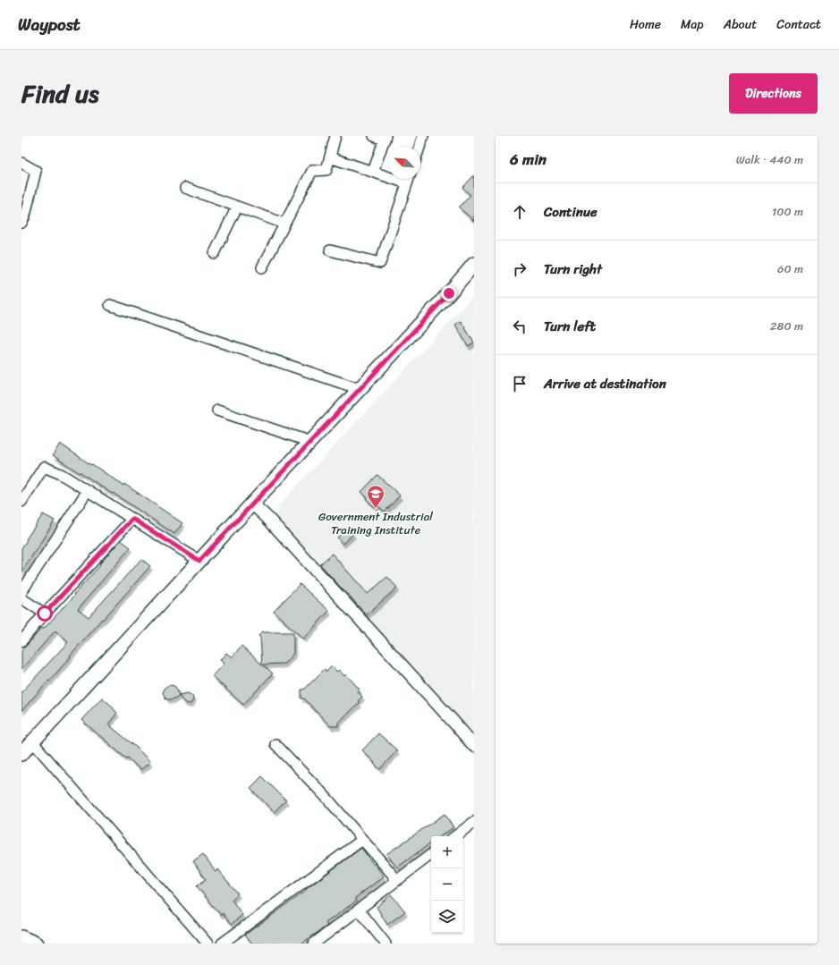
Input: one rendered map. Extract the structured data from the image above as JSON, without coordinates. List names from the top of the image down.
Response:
{
  "places": {
    "school or university": ["Government Industrial Training Institute"]
  },
  "north": "top left",
  "page": {
    "header": "Waypost",
    "nav": [
      "Home",
      "Map",
      "About",
      "Contact"
    ],
    "title": "Find us",
    "buttons": "Directions",
    "heading": ["6 min", "Walk · 440 m"],
    "list": [
      ["Continue", "100 m"],
      ["Turn right", "60 m"],
      ["Turn left", "280 m"],
      "Arrive at destination"
    ],
    "map_buttons": ["+", "−"]
  }
}
